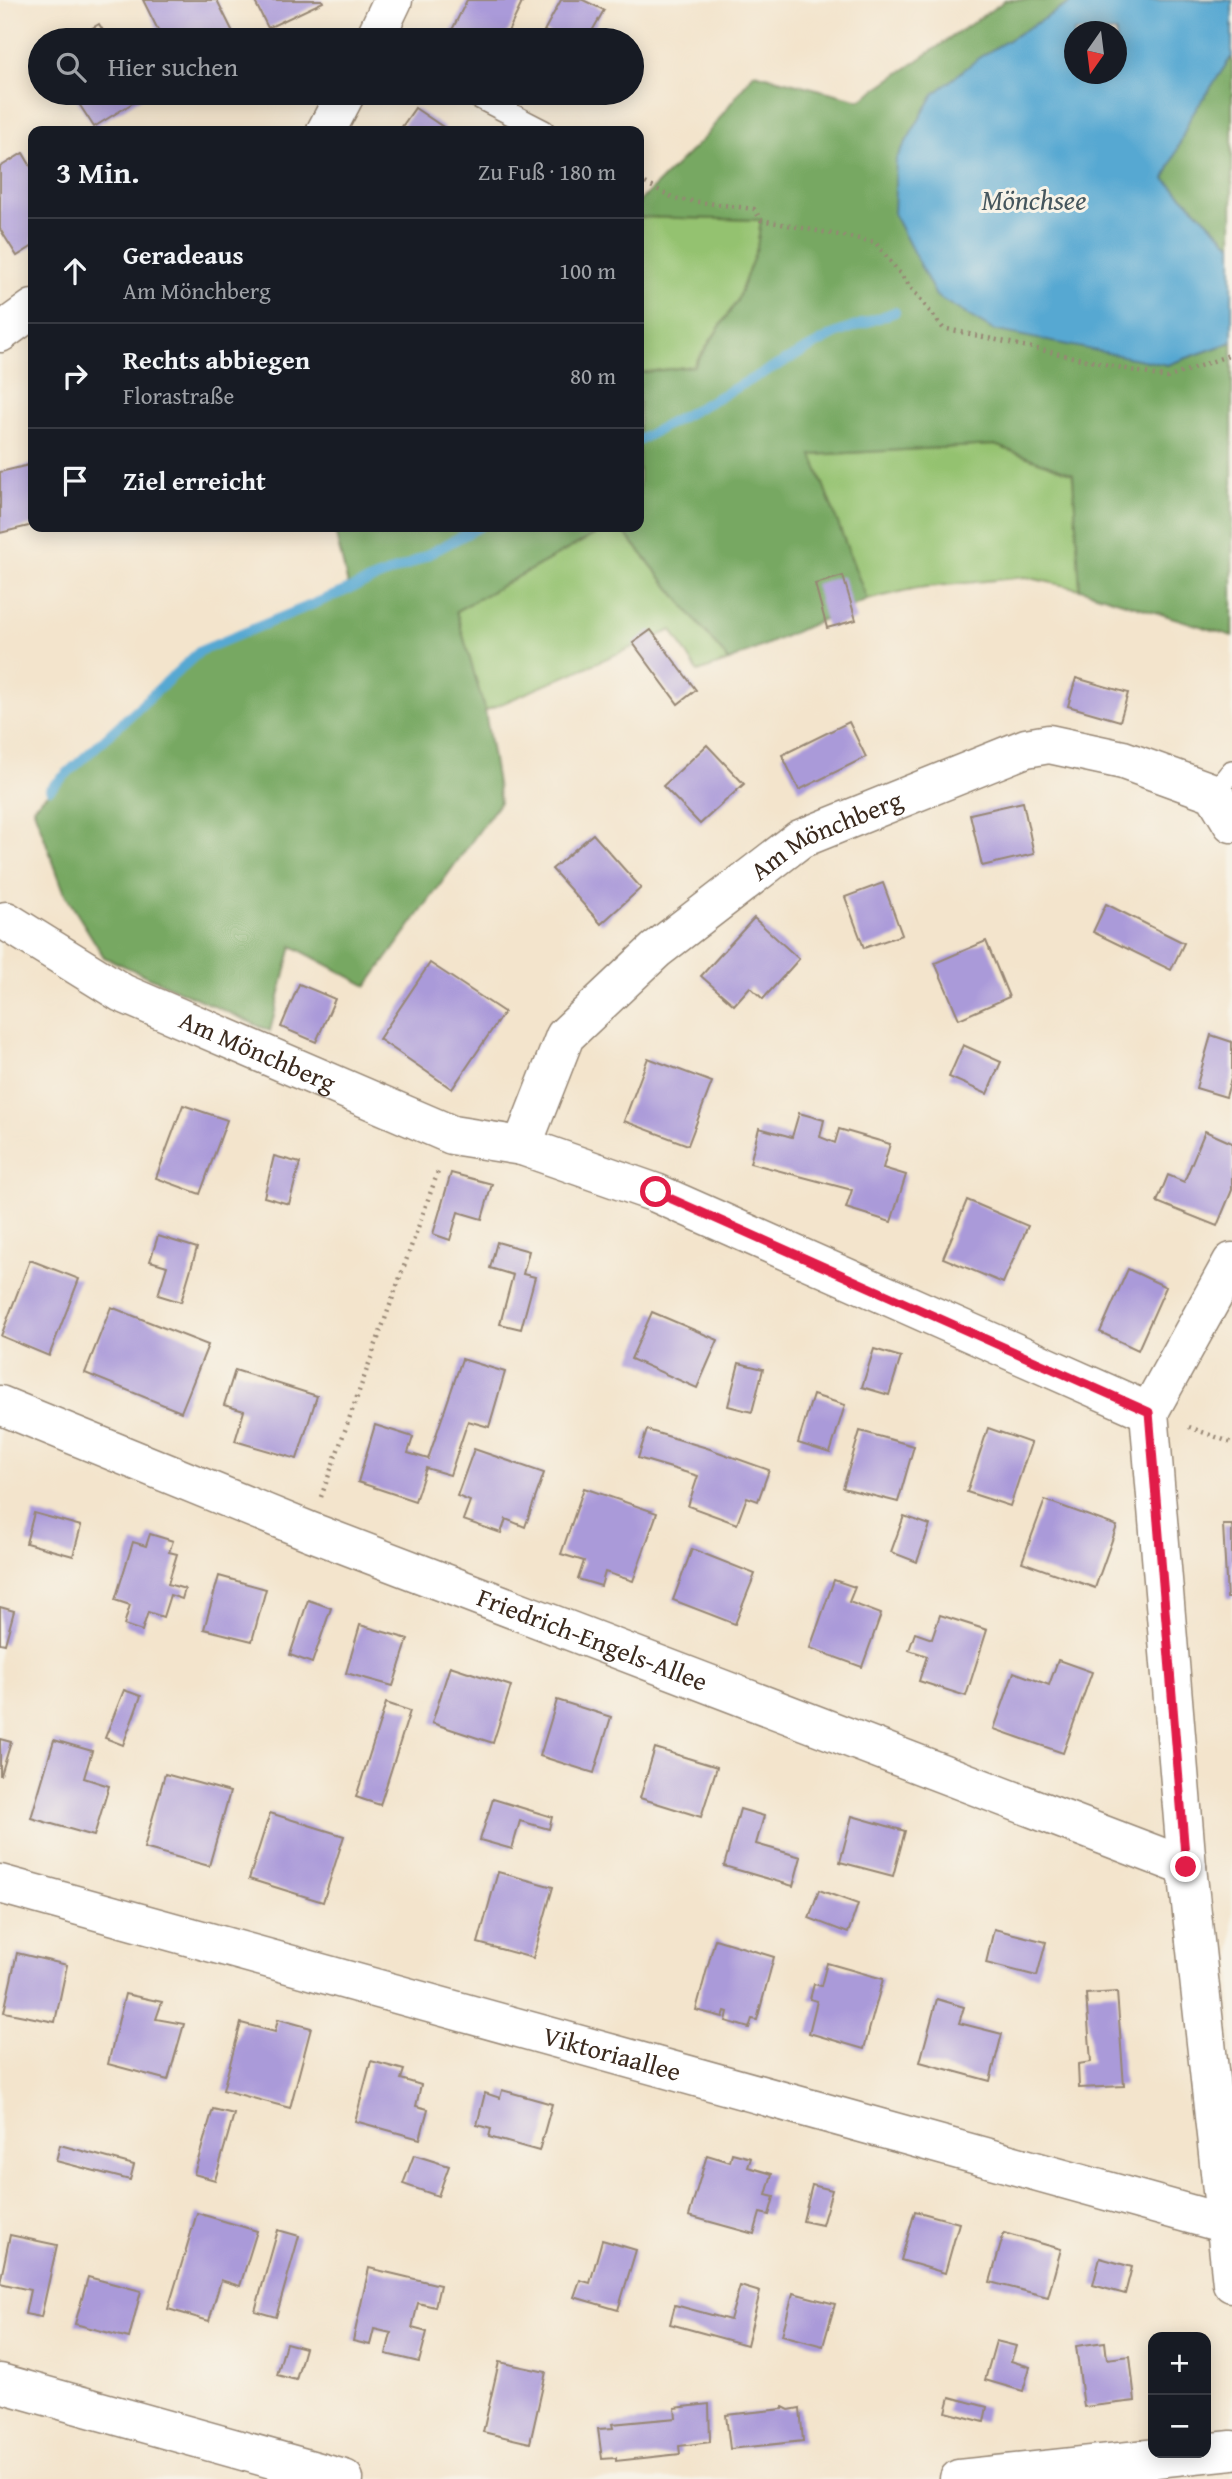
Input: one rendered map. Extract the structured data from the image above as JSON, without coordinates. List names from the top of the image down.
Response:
{
  "streets": {
    "street": ["Am Mönchberg", "Friedrich-Engels-Allee", "Viktoriaallee"]
  },
  "water": ["Mönchsee"],
  "north": "bottom",
  "page": {
    "search": "Hier suchen",
    "heading": ["3 Min.", "Zu Fuß · 180 m"],
    "list": [
      ["Geradeaus", "Am Mönchberg", "100 m"],
      ["Rechts abbiegen", "Florastraße", "80 m"],
      "Ziel erreicht"
    ],
    "map_buttons": ["+", "−"]
  }
}
